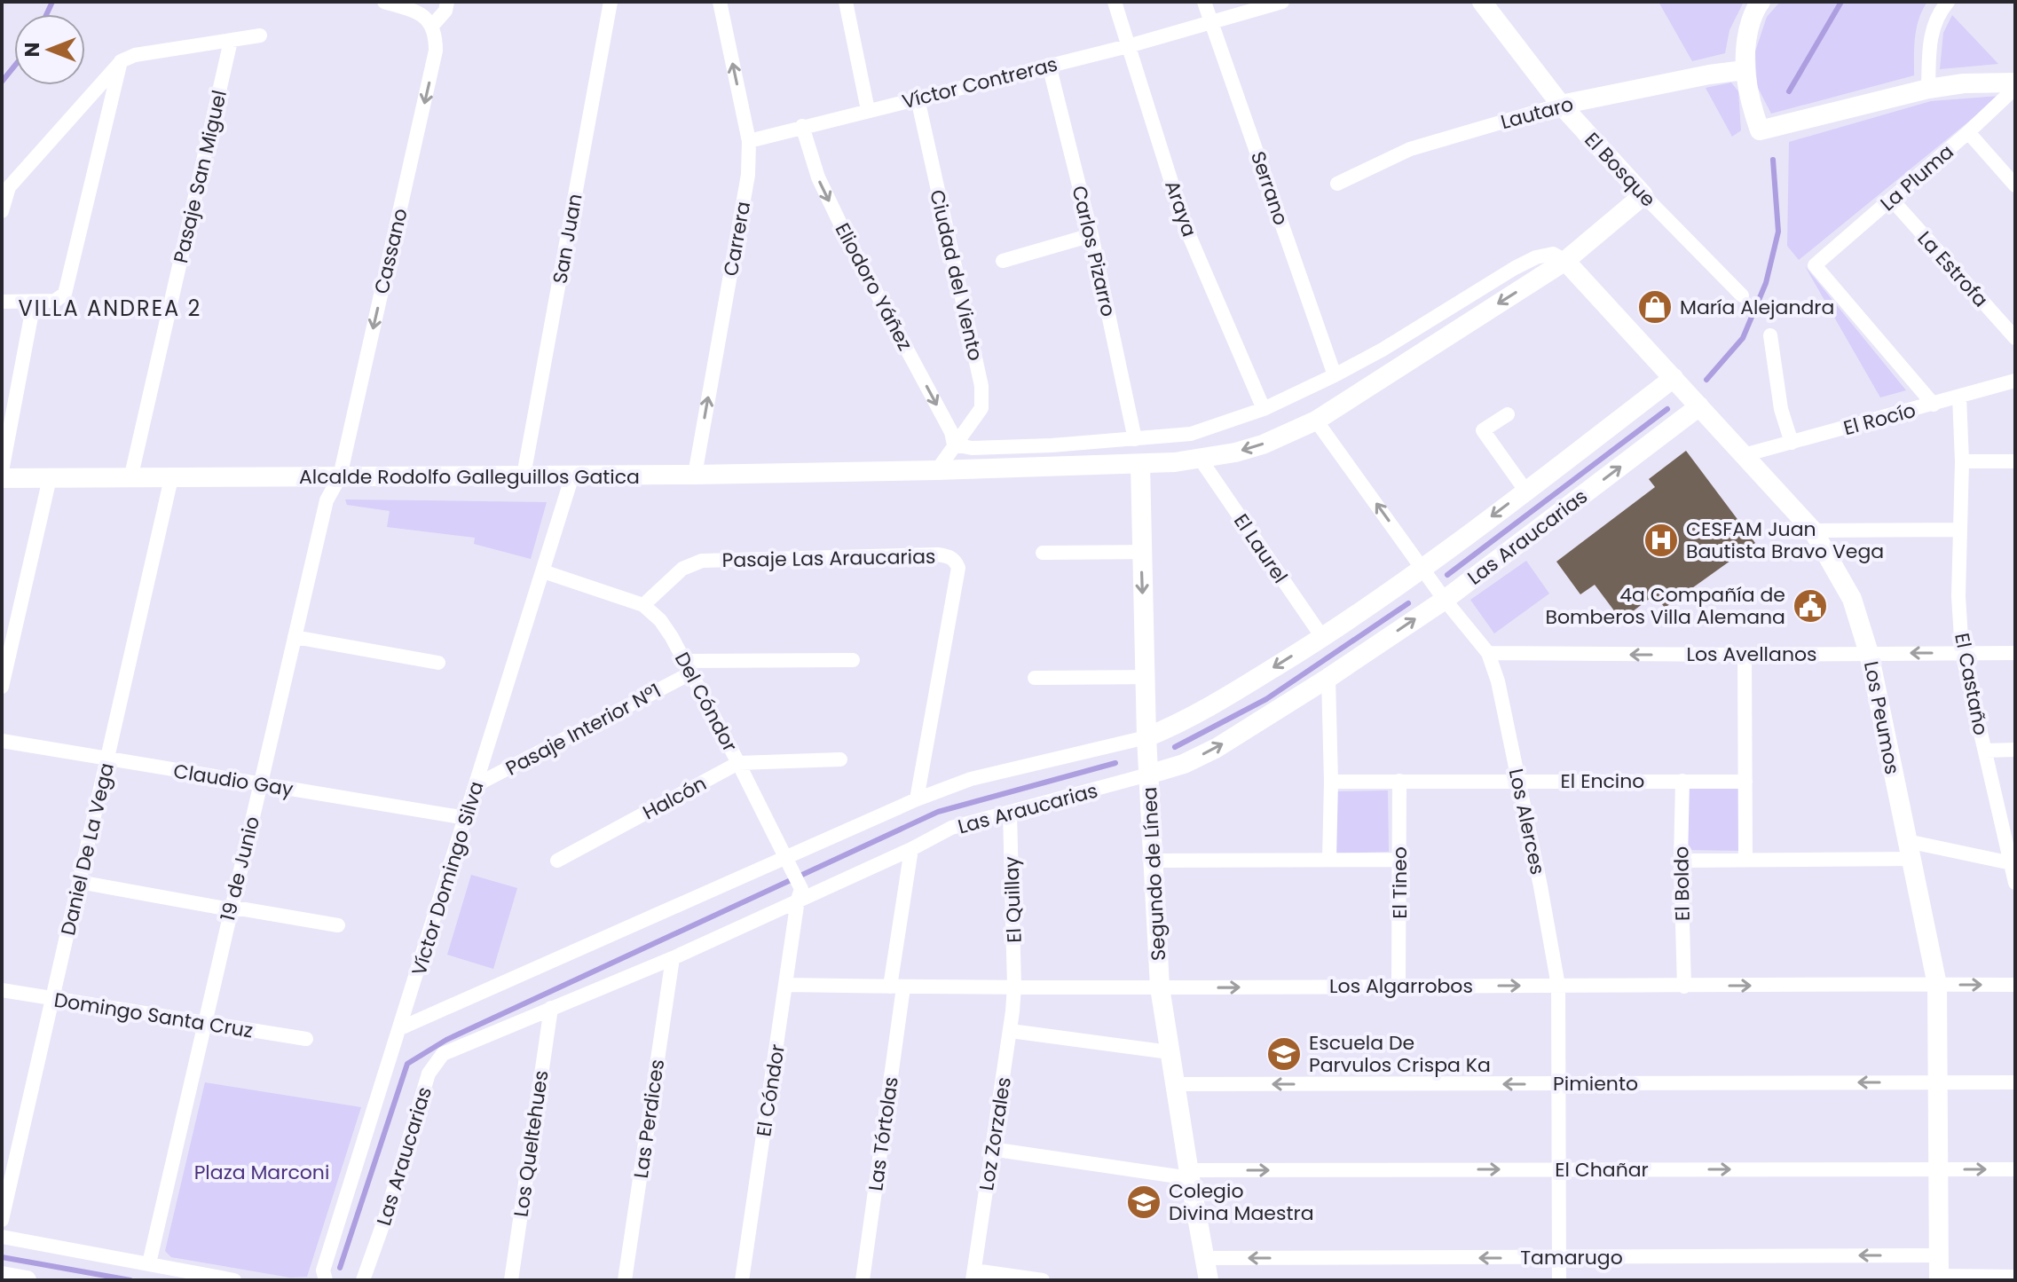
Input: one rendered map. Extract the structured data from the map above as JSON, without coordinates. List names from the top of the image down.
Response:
{
  "streets": {
    "street": [
      "Víctor Contreras",
      "Lautaro",
      "El Bosque",
      "Pasaje San Miguel",
      "La Pluma",
      "Serrano",
      "Araya",
      "San Juan",
      "Carrera",
      "Cassano",
      "Carlos Pizarro",
      "La Estrofa",
      "Ciudad del Viento",
      "Eliodoro Yáñez",
      "El Rocío",
      "Alcalde Rodolfo Galleguillos Gatica",
      "Las Araucarias",
      "El Laurel",
      "Pasaje Las Araucarias",
      "Los Avellanos",
      "El Castaño",
      "Del Cóndor",
      "Los Peumos",
      "Pasaje Interior Nº1",
      "Claudio Gay",
      "El Encino",
      "Halcón",
      "Los Alerces",
      "Daniel De La Vega",
      "19 de Junio",
      "Segundo de Línea",
      "Víctor Domingo Silva",
      "El Tineo",
      "El Boldo",
      "El Quillay",
      "Los Algarrobos",
      "Domingo Santa Cruz",
      "Pimiento",
      "El Cóndor",
      "Las Perdices",
      "Las Tórtolas",
      "Loz Zorzales",
      "Los Queltehues",
      "El Chañar",
      "Tamarugo"
    ]
  },
  "crossings": [
    ["Víctor Contreras", "Serrano"],
    ["Víctor Contreras", "Araya"],
    ["Víctor Contreras", "Carrera"],
    ["Víctor Contreras", "Carlos Pizarro"],
    ["Víctor Contreras", "Ciudad del Viento"],
    ["Víctor Contreras", "Eliodoro Yáñez"],
    ["Lautaro", "El Bosque"],
    ["El Bosque", "Alcalde Rodolfo Galleguillos Gatica"],
    ["Pasaje San Miguel", "Alcalde Rodolfo Galleguillos Gatica"],
    ["La Pluma", "La Estrofa"],
    ["La Pluma", "El Rocío"],
    ["San Juan", "Alcalde Rodolfo Galleguillos Gatica"],
    ["Carrera", "Alcalde Rodolfo Galleguillos Gatica"],
    ["Cassano", "Alcalde Rodolfo Galleguillos Gatica"],
    ["Cassano", "19 de Junio"],
    ["Ciudad del Viento", "Eliodoro Yáñez"],
    ["El Rocío", "El Castaño"],
    ["El Rocío", "Los Peumos"],
    ["Alcalde Rodolfo Galleguillos Gatica", "El Laurel"],
    ["Alcalde Rodolfo Galleguillos Gatica", "Los Peumos"],
    ["Alcalde Rodolfo Galleguillos Gatica", "Los Alerces"],
    ["Alcalde Rodolfo Galleguillos Gatica", "Daniel De La Vega"],
    ["Alcalde Rodolfo Galleguillos Gatica", "19 de Junio"],
    ["Alcalde Rodolfo Galleguillos Gatica", "Segundo de Línea"],
    ["Alcalde Rodolfo Galleguillos Gatica", "Víctor Domingo Silva"],
    ["Las Araucarias", "El Laurel"],
    ["Las Araucarias", "Pasaje Las Araucarias"],
    ["Las Araucarias", "Del Cóndor"],
    ["Las Araucarias", "Los Peumos"],
    ["Las Araucarias", "Los Alerces"],
    ["Las Araucarias", "Segundo de Línea"],
    ["Las Araucarias", "Víctor Domingo Silva"],
    ["Las Araucarias", "El Quillay"],
    ["Las Araucarias", "El Cóndor"],
    ["Las Araucarias", "Las Perdices"],
    ["Las Araucarias", "Las Tórtolas"],
    ["Las Araucarias", "Los Queltehues"],
    ["Pasaje Las Araucarias", "Del Cóndor"],
    ["Los Avellanos", "El Castaño"],
    ["Los Avellanos", "Los Peumos"],
    ["Los Avellanos", "Los Alerces"],
    ["Del Cóndor", "Pasaje Interior Nº1"],
    ["Del Cóndor", "Halcón"],
    ["Del Cóndor", "Víctor Domingo Silva"],
    ["Del Cóndor", "El Cóndor"],
    ["Los Peumos", "Los Algarrobos"],
    ["Los Peumos", "Pimiento"],
    ["Los Peumos", "El Chañar"],
    ["Los Peumos", "Tamarugo"],
    ["Pasaje Interior Nº1", "Víctor Domingo Silva"],
    ["Claudio Gay", "Daniel De La Vega"],
    ["Claudio Gay", "19 de Junio"],
    ["Claudio Gay", "Víctor Domingo Silva"],
    ["El Encino", "Los Alerces"],
    ["El Encino", "El Tineo"],
    ["El Encino", "El Boldo"],
    ["Los Alerces", "Los Algarrobos"],
    ["Los Alerces", "Pimiento"],
    ["Los Alerces", "El Chañar"],
    ["Los Alerces", "Tamarugo"],
    ["Daniel De La Vega", "Domingo Santa Cruz"],
    ["19 de Junio", "Domingo Santa Cruz"],
    ["Segundo de Línea", "Los Algarrobos"],
    ["Segundo de Línea", "Pimiento"],
    ["Segundo de Línea", "El Chañar"],
    ["Segundo de Línea", "Tamarugo"],
    ["El Tineo", "Los Algarrobos"],
    ["El Boldo", "Los Algarrobos"],
    ["El Quillay", "Los Algarrobos"],
    ["El Quillay", "Loz Zorzales"],
    ["Los Algarrobos", "El Cóndor"],
    ["Los Algarrobos", "Las Tórtolas"],
    ["Los Algarrobos", "Loz Zorzales"],
    ["Loz Zorzales", "El Chañar"]
  ],
  "one_way": [
    "Carrera",
    "Cassano",
    "Eliodoro Yáñez",
    "Los Avellanos",
    "Pimiento",
    "El Chañar",
    "Tamarugo"
  ],
  "districts": ["VILLA ANDREA 2"],
  "parks": ["Plaza Marconi"],
  "places": {
    "shop": ["María Alejandra"],
    "hospital": ["CESFAM Juan Bautista Bravo Vega"],
    "public building": ["4a Compañía de Bomberos Villa Alemana"],
    "school or university": ["Escuela De Parvulos Crispa Ka", "Colegio Divina Maestra"]
  },
  "north": "left"
}
